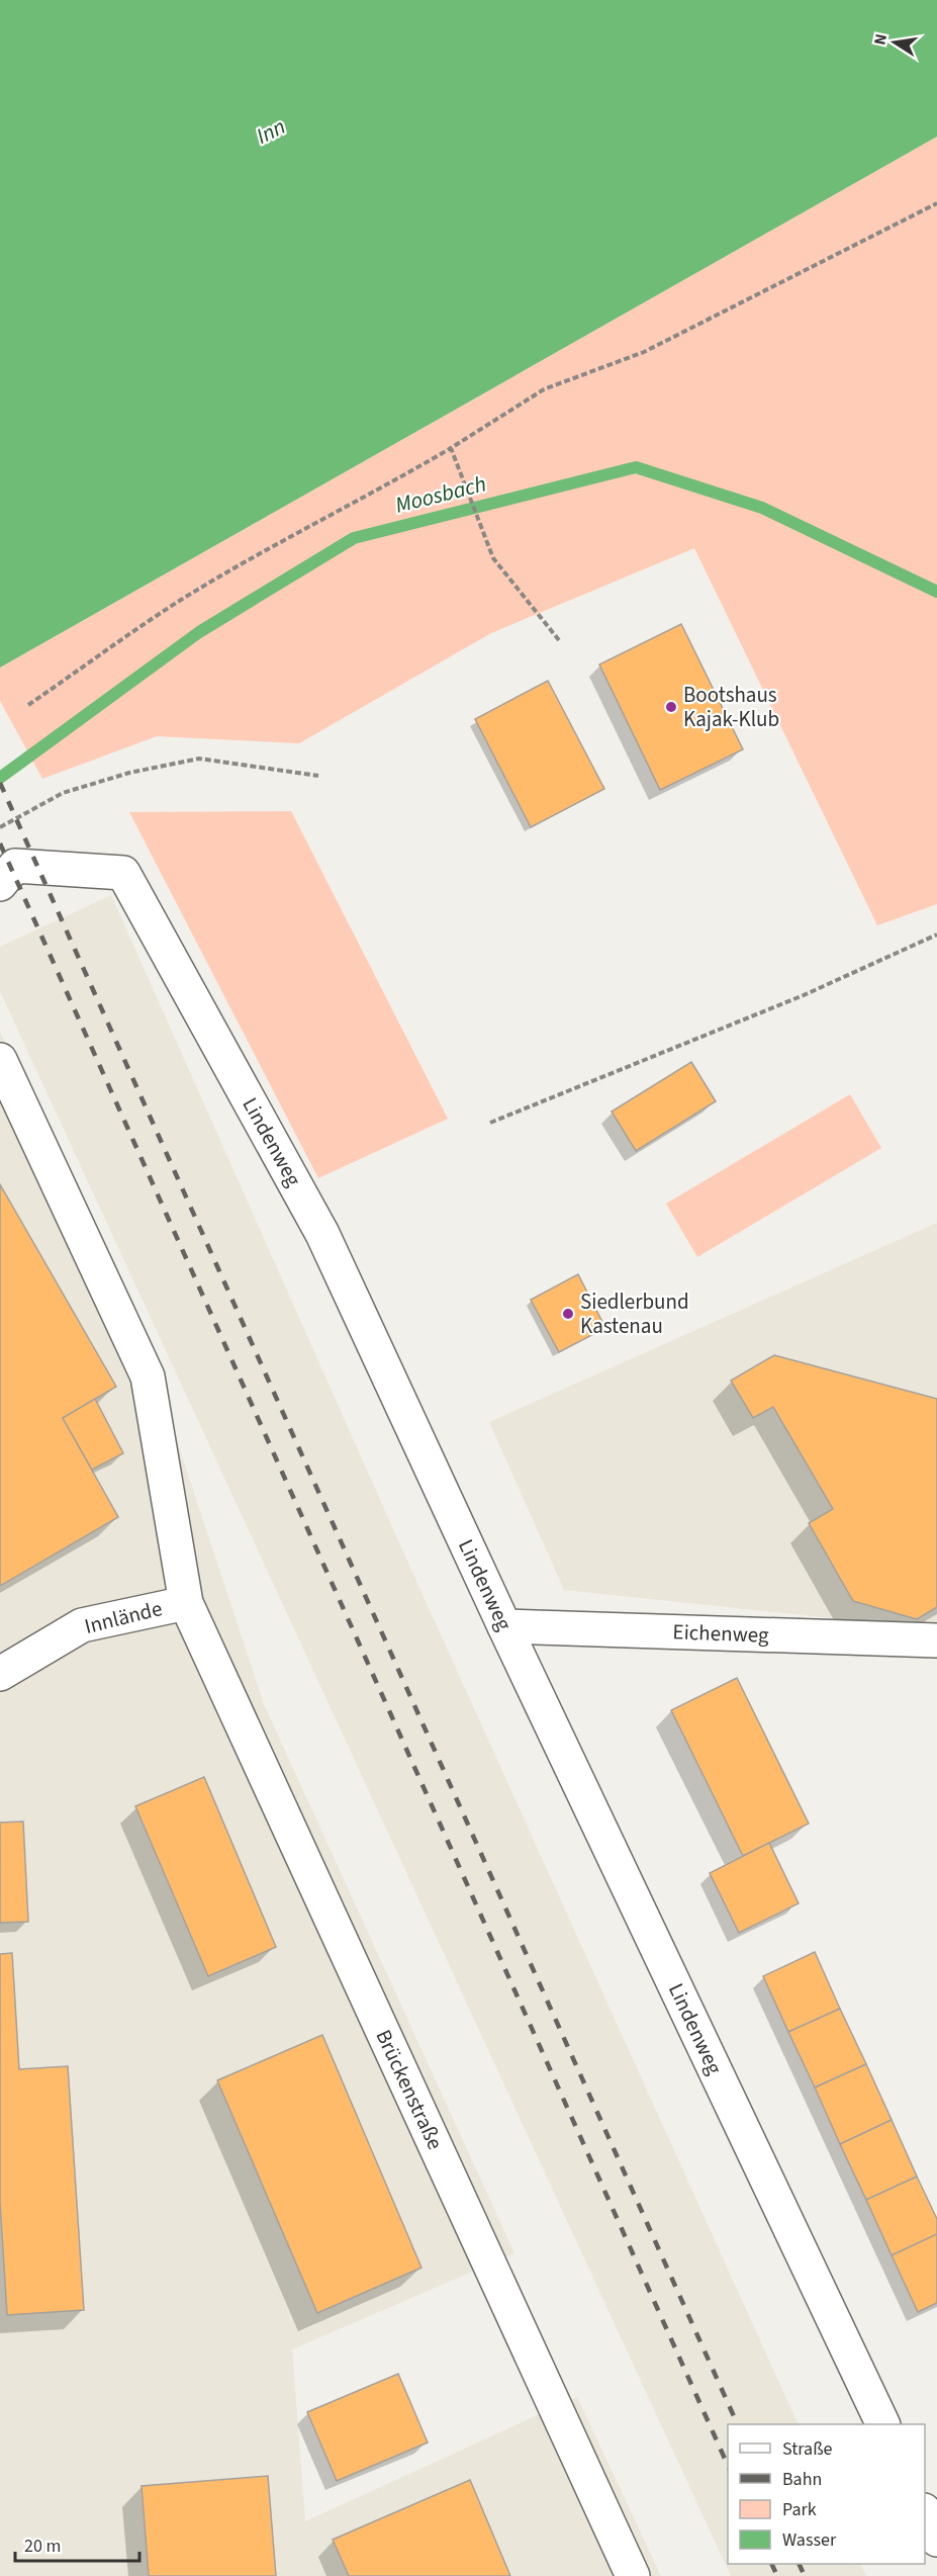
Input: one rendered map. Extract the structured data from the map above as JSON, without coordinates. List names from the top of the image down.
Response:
{
  "streets": {
    "street": [
      "Lindenweg",
      "Innlände",
      "Eichenweg",
      "Brückenstraße"
    ]
  },
  "crossings": [
    ["Lindenweg", "Eichenweg"],
    ["Innlände", "Brückenstraße"]
  ],
  "water": ["Inn", "Moosbach"],
  "places": ["Bootshaus Kajak-Klub", "Siedlerbund Kastenau"],
  "legend": [
    "Straße",
    "Bahn",
    "Park",
    "Wasser"
  ],
  "scale_bar": "20 m",
  "north": "left"
}
